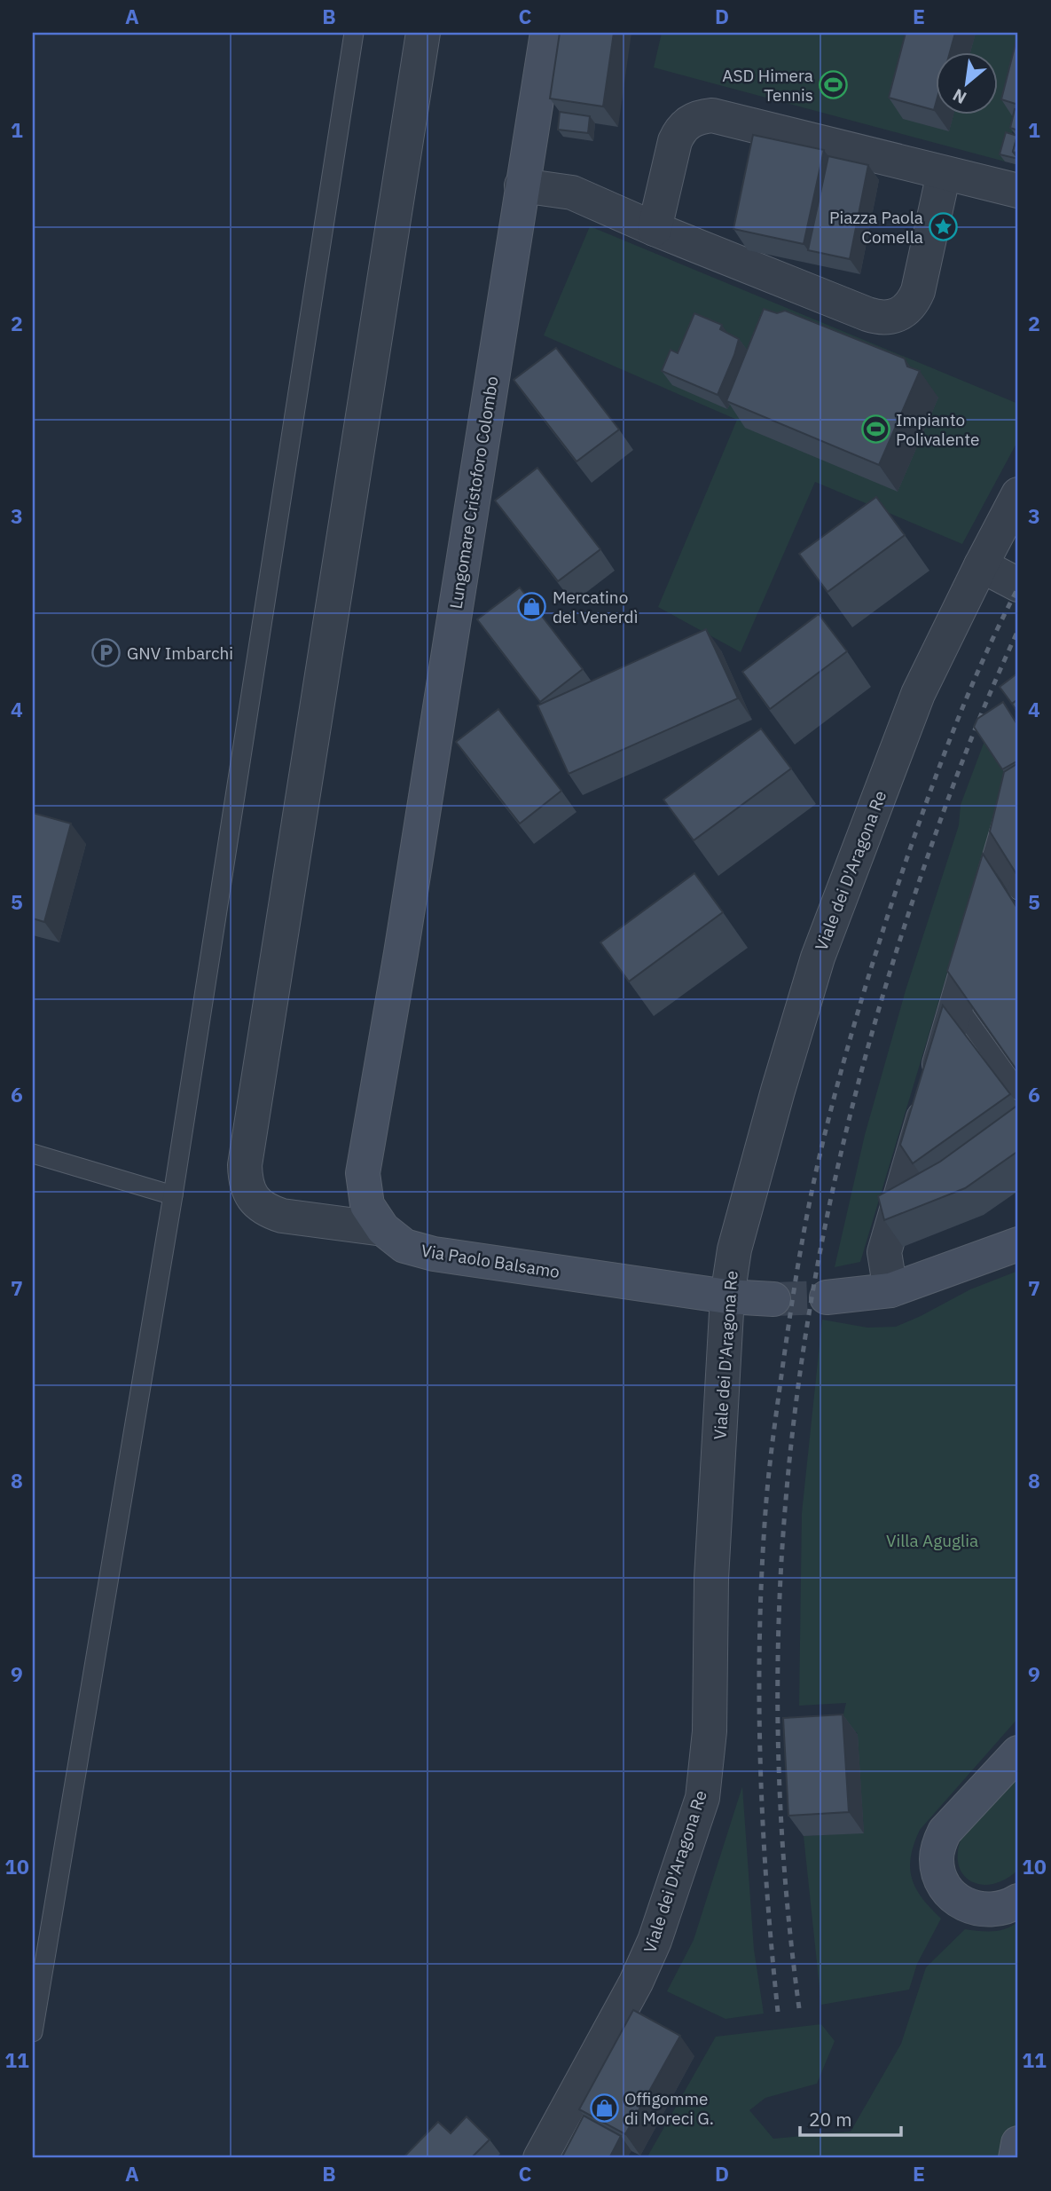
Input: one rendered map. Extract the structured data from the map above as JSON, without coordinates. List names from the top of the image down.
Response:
{
  "streets": {
    "street": ["Lungomare Cristoforo Colombo", "Viale dei D'Aragona Re", "Via Paolo Balsamo"]
  },
  "crossings": [
    ["Lungomare Cristoforo Colombo", "Via Paolo Balsamo"],
    ["Viale dei D'Aragona Re", "Via Paolo Balsamo"]
  ],
  "parks": ["Villa Aguglia"],
  "places": {
    "sports": ["ASD Himera Tennis", "Impianto Polivalente"],
    "place": ["Piazza Paola Comella"],
    "shop": ["Mercatino del Venerdì", "Offigomme di Moreci G."],
    "parking": ["GNV Imbarchi"]
  },
  "scale_bar": "20 m",
  "north": "bottom left",
  "grid": {
    "columns": [
      "A",
      "B",
      "C",
      "D",
      "E"
    ],
    "rows": [
      "1",
      "2",
      "3",
      "4",
      "5",
      "6",
      "7",
      "8",
      "9",
      "10",
      "11"
    ]
  }
}
